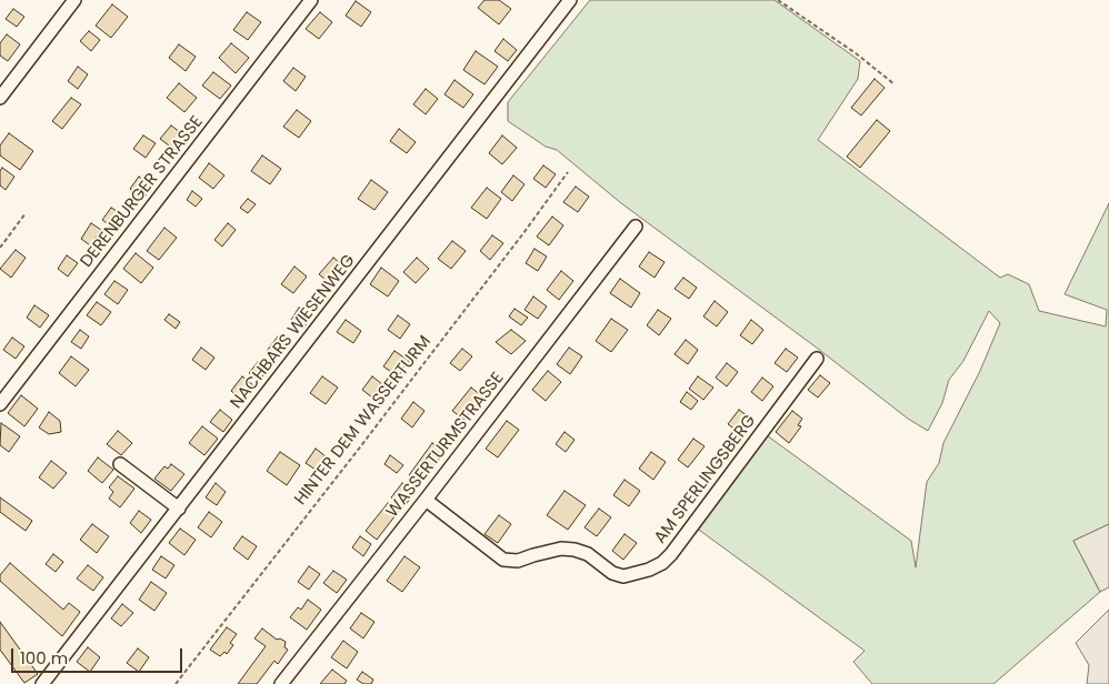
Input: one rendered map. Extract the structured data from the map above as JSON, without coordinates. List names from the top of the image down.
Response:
{
  "streets": {
    "street": [
      "DERENBURGER STRASSE",
      "NACHBARS WIESENWEG",
      "WASSERTURMSTRASSE",
      "AM SPERLINGSBERG"
    ],
    "path": ["HINTER DEM WASSERTURM"]
  },
  "crossings": [
    ["WASSERTURMSTRASSE", "AM SPERLINGSBERG"]
  ],
  "scale_bar": "100 m"
}
